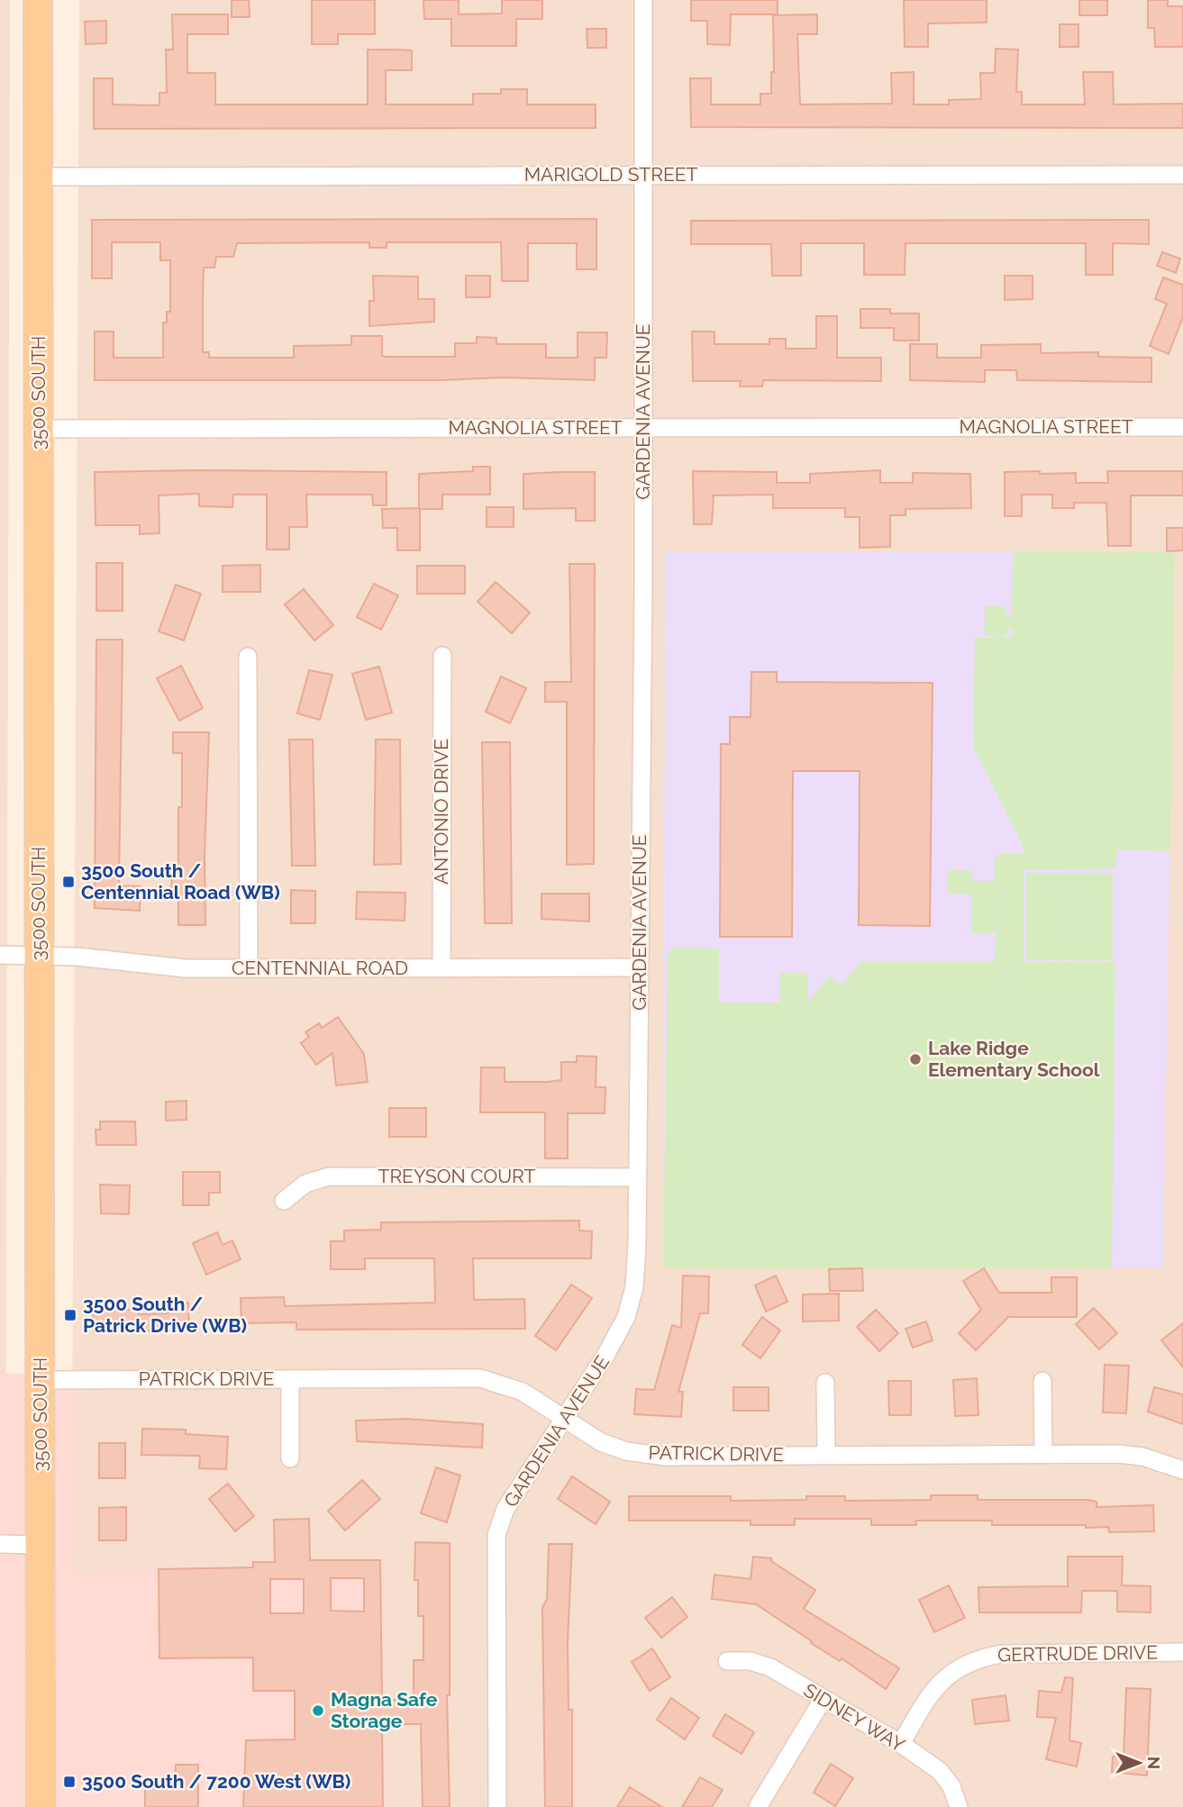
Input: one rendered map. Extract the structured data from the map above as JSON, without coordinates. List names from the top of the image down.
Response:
{
  "streets": {
    "main road": ["3500 SOUTH"],
    "street": [
      "MARIGOLD STREET",
      "GARDENIA AVENUE",
      "MAGNOLIA STREET",
      "ANTONIO DRIVE",
      "CENTENNIAL ROAD",
      "TREYSON COURT",
      "PATRICK DRIVE",
      "GERTRUDE DRIVE",
      "SIDNEY WAY"
    ]
  },
  "crossings": [
    ["MARIGOLD STREET", "3500 SOUTH"],
    ["MARIGOLD STREET", "GARDENIA AVENUE"],
    ["3500 SOUTH", "MAGNOLIA STREET"],
    ["3500 SOUTH", "CENTENNIAL ROAD"],
    ["3500 SOUTH", "PATRICK DRIVE"],
    ["GARDENIA AVENUE", "MAGNOLIA STREET"],
    ["GARDENIA AVENUE", "CENTENNIAL ROAD"],
    ["GARDENIA AVENUE", "TREYSON COURT"],
    ["GARDENIA AVENUE", "PATRICK DRIVE"],
    ["ANTONIO DRIVE", "CENTENNIAL ROAD"],
    ["GERTRUDE DRIVE", "SIDNEY WAY"]
  ],
  "places": {
    "transit": ["3500 South / Centennial Road (WB)", "3500 South / Patrick Drive (WB)", "3500 South / 7200 West (WB)"],
    "other": ["Lake Ridge Elementary School", "Magna Safe Storage"]
  },
  "north": "right"
}
